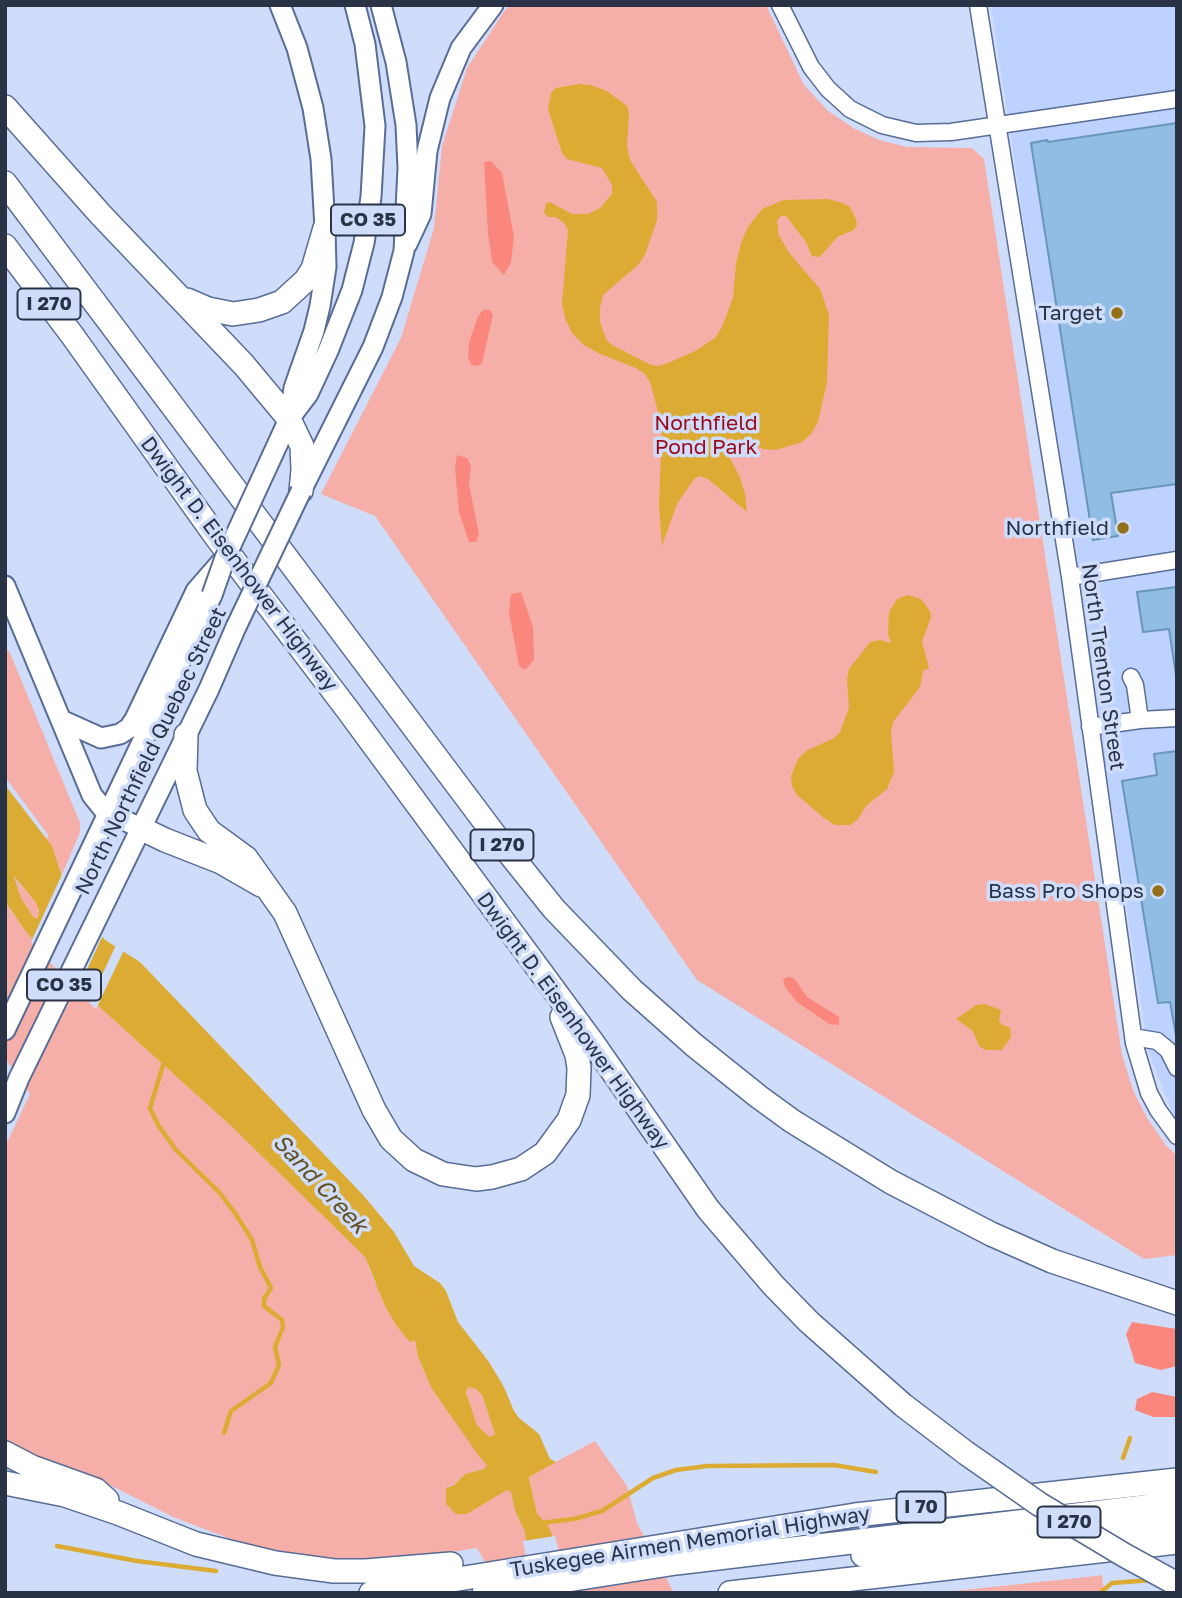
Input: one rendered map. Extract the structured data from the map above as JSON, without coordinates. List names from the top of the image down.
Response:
{
  "streets": {
    "highway": [
      "I 270",
      "Dwight D. Eisenhower Highway",
      "I 70",
      "Tuskegee Airmen Memorial Highway"
    ],
    "main road": ["CO 35", "North Northfield Quebec Street"],
    "street": ["North Trenton Street"]
  },
  "water": ["Sand Creek"],
  "parks": ["Northfield Pond Park"],
  "places": ["Target", "Northfield", "Bass Pro Shops"]
}
